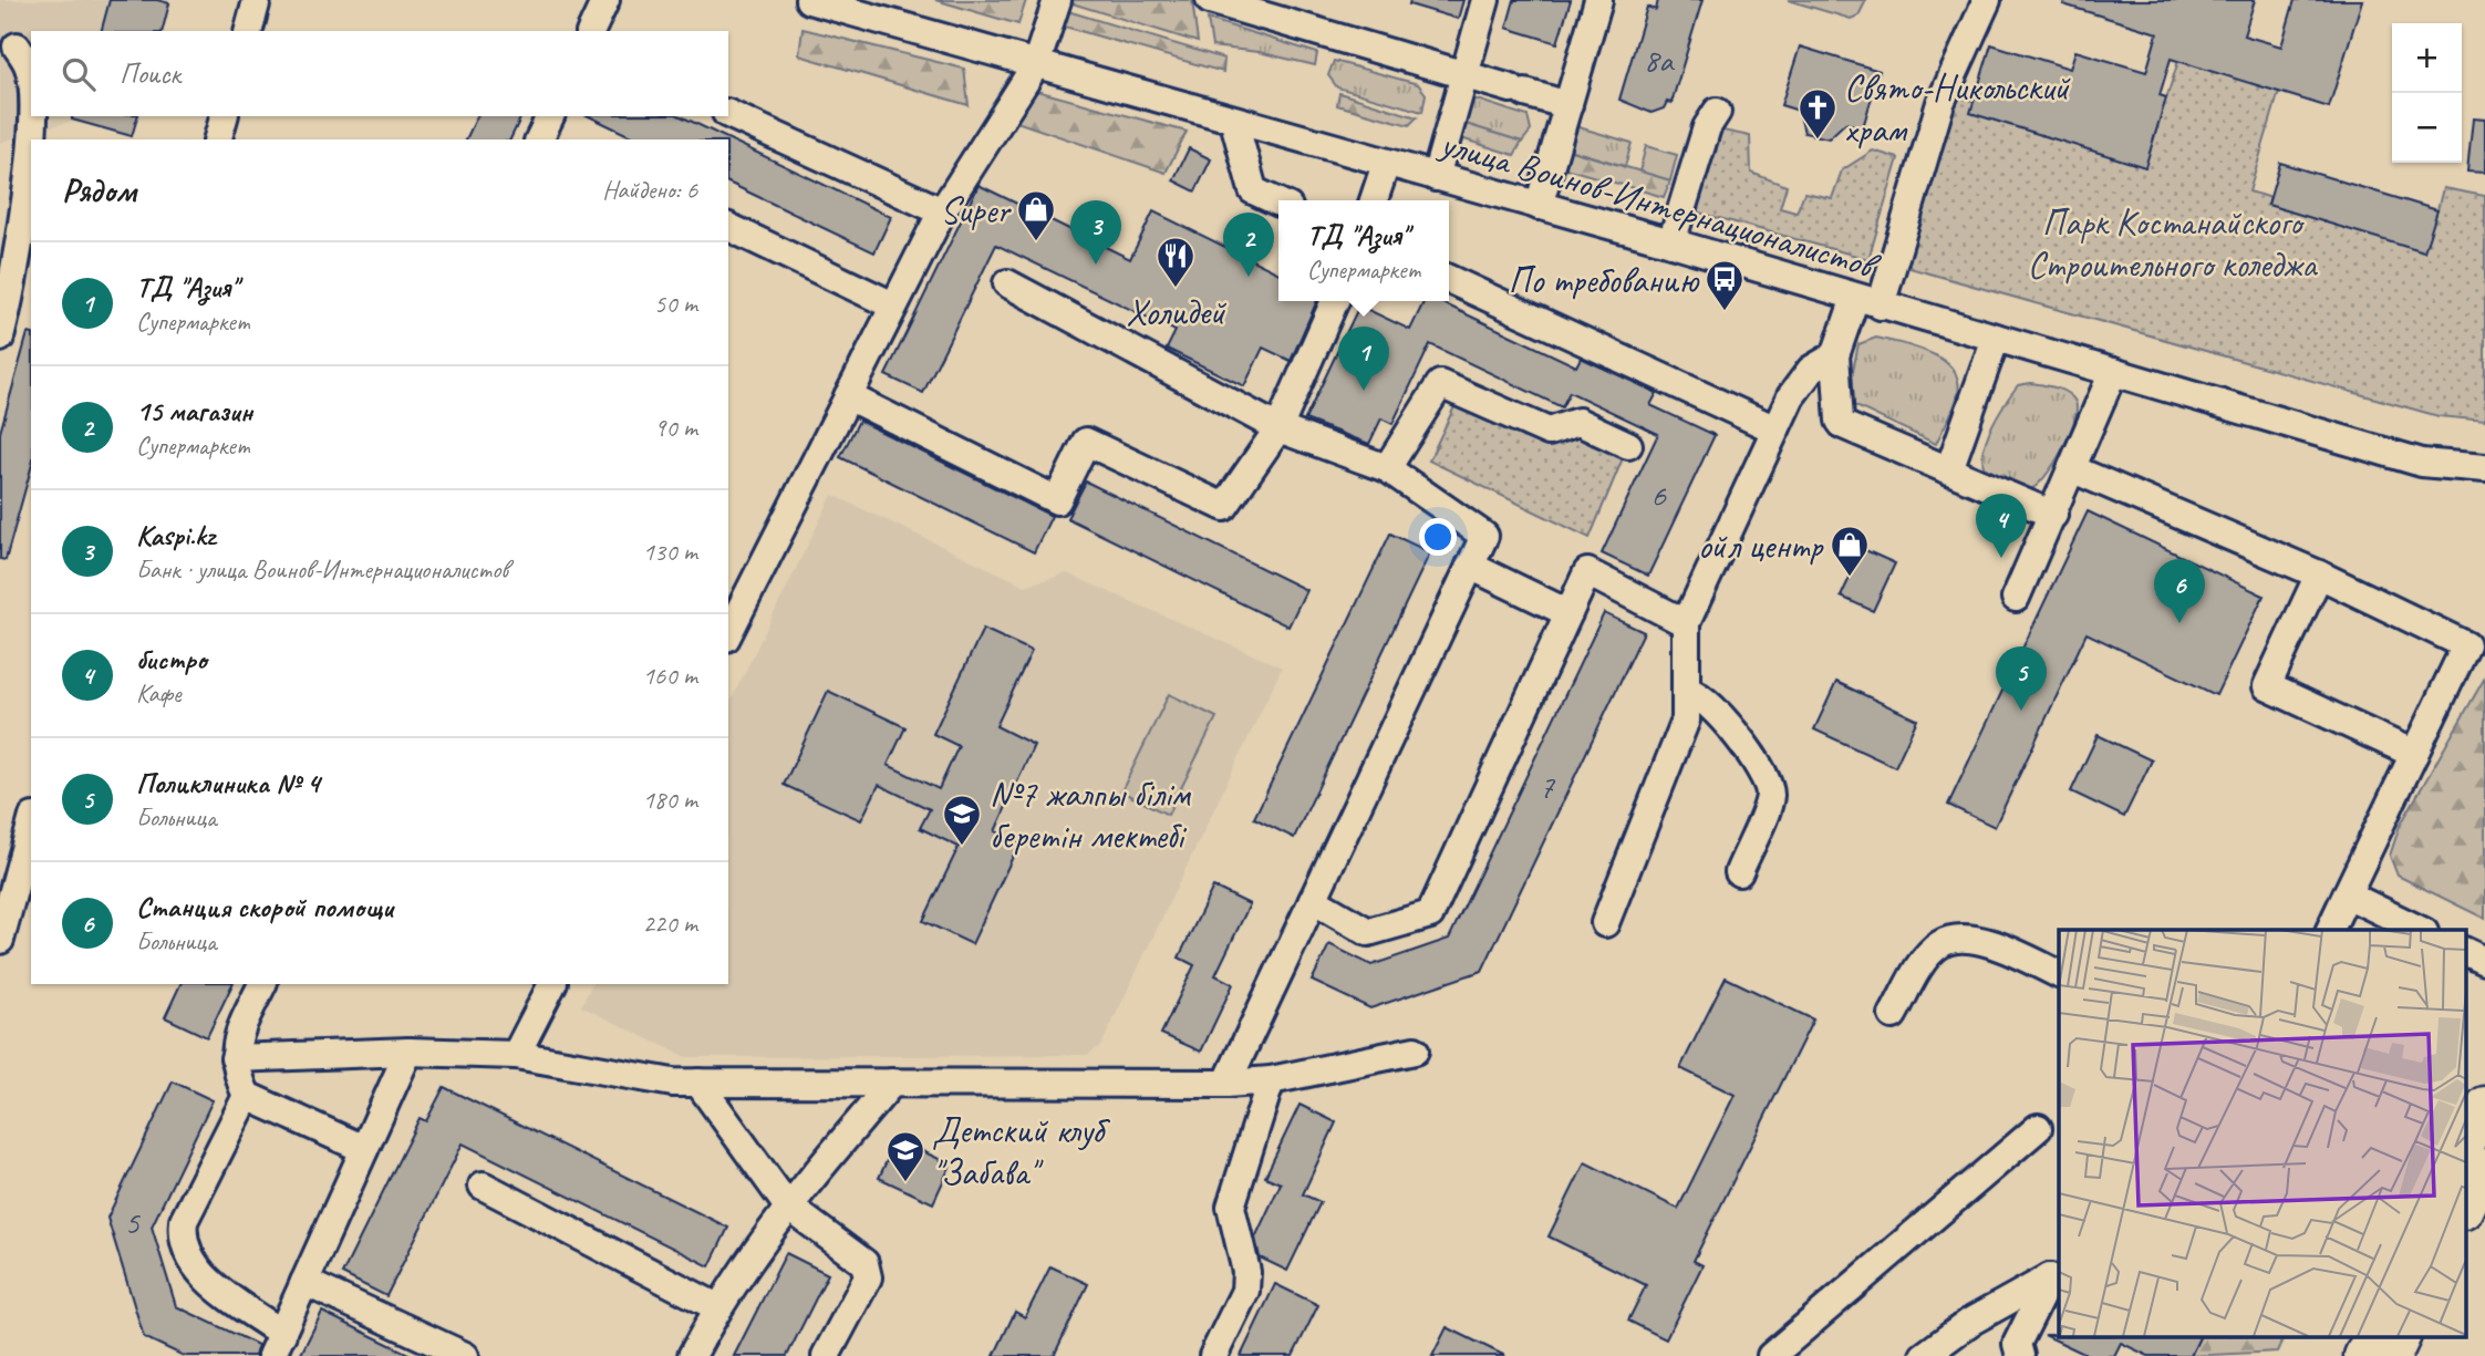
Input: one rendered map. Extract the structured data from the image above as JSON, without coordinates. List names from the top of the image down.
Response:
{
  "streets": {
    "street": ["улица Воинов-Интернационалистов"]
  },
  "parks": ["Парк Костанайского Строительного коледжа"],
  "places": {
    "church": ["Свято-Никольский храм"],
    "shop": ["Super", "ойл центр"],
    "restaurant": ["Холидей"],
    "bus stop": ["По требованию"],
    "school or university": ["№7 жалпы білім беретін мектебі", "Детский клуб \"Забава\""]
  },
  "house_numbers": [
    "8а",
    "6",
    "7",
    "5"
  ],
  "page": {
    "map_buttons": ["+", "−"],
    "search": "Поиск",
    "heading": ["Рядом", "Найдено: 6"],
    "popup": ["ТД \"Азия\"", "Супермаркет"],
    "pins": [
      "3",
      "2",
      "1",
      "4",
      "6",
      "5"
    ],
    "list": [
      {
        "mark": "1",
        "name": "ТД \"Азия\"",
        "note": "Супермаркет",
        "value": "50 m"
      },
      {
        "mark": "2",
        "name": "15 магазин",
        "note": "Супермаркет",
        "value": "90 m"
      },
      {
        "mark": "3",
        "name": "Kaspi.kz",
        "note": "Банк · улица Воинов-Интернационалистов",
        "value": "130 m"
      },
      {
        "mark": "4",
        "name": "бистро",
        "note": "Кафе",
        "value": "160 m"
      },
      {
        "mark": "5",
        "name": "Поликлиника № 4",
        "note": "Больница",
        "value": "180 m"
      },
      {
        "mark": "6",
        "name": "Станция скорой помощи",
        "note": "Больница",
        "value": "220 m"
      }
    ]
  }
}
